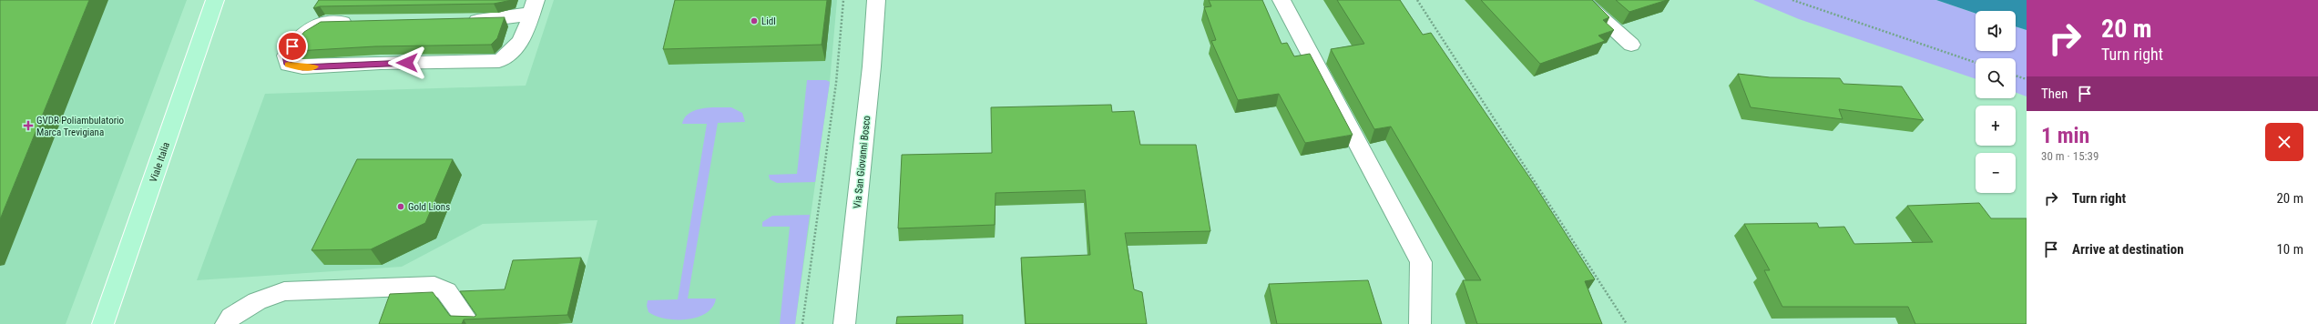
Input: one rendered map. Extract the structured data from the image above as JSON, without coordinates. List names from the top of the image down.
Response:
{
  "streets": {
    "main road": ["Viale Italia"],
    "street": ["Via San Giovanni Bosco"]
  },
  "places": {
    "other": ["Lidl", "Gold Lions"],
    "health": ["GVDR Poliambulatorio Marca Trevigiana"]
  },
  "page": {
    "turn": ["20 m", "Turn right"],
    "map_buttons": ["+", "−"],
    "then": "Then",
    "heading": ["1 min", "30 m · 15:39"],
    "list": [
      {
        "name": "Turn right",
        "value": "20 m"
      },
      {
        "name": "Arrive at destination",
        "value": "10 m"
      }
    ]
  }
}
